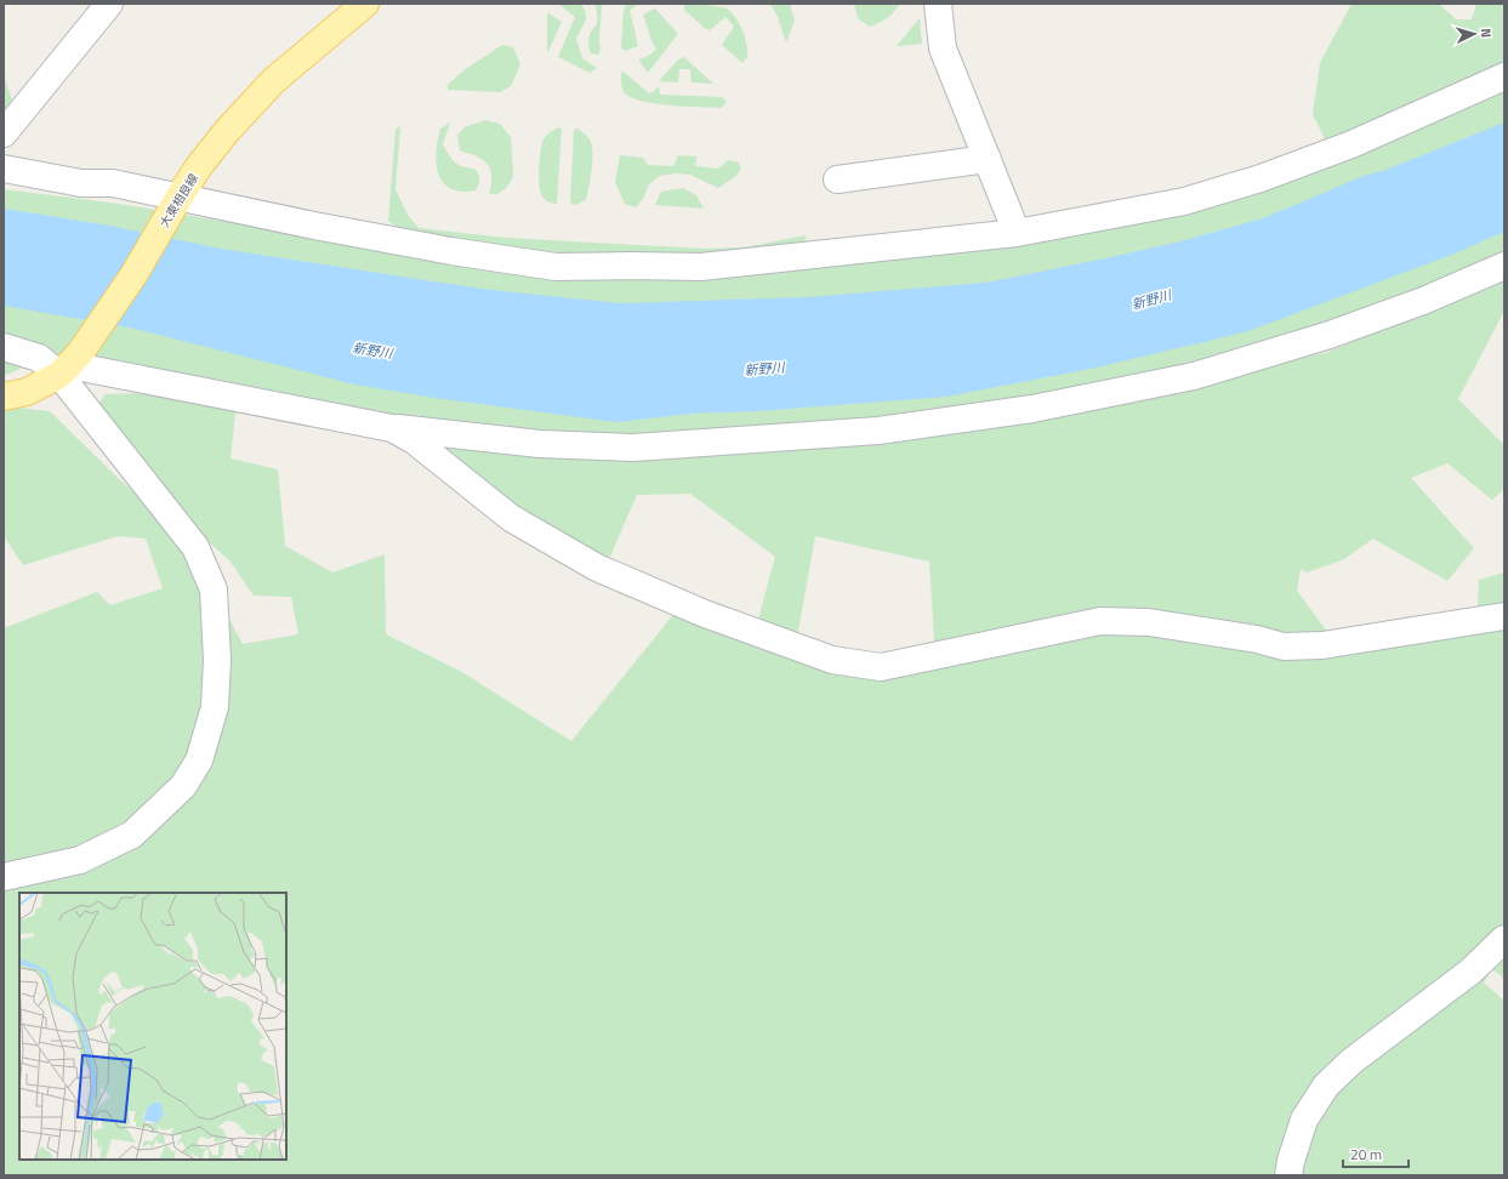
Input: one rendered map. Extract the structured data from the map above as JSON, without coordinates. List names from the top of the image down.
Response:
{
  "streets": {
    "main road": ["大東相良線"]
  },
  "water": ["新野川"],
  "scale_bar": "20 m",
  "north": "right"
}
